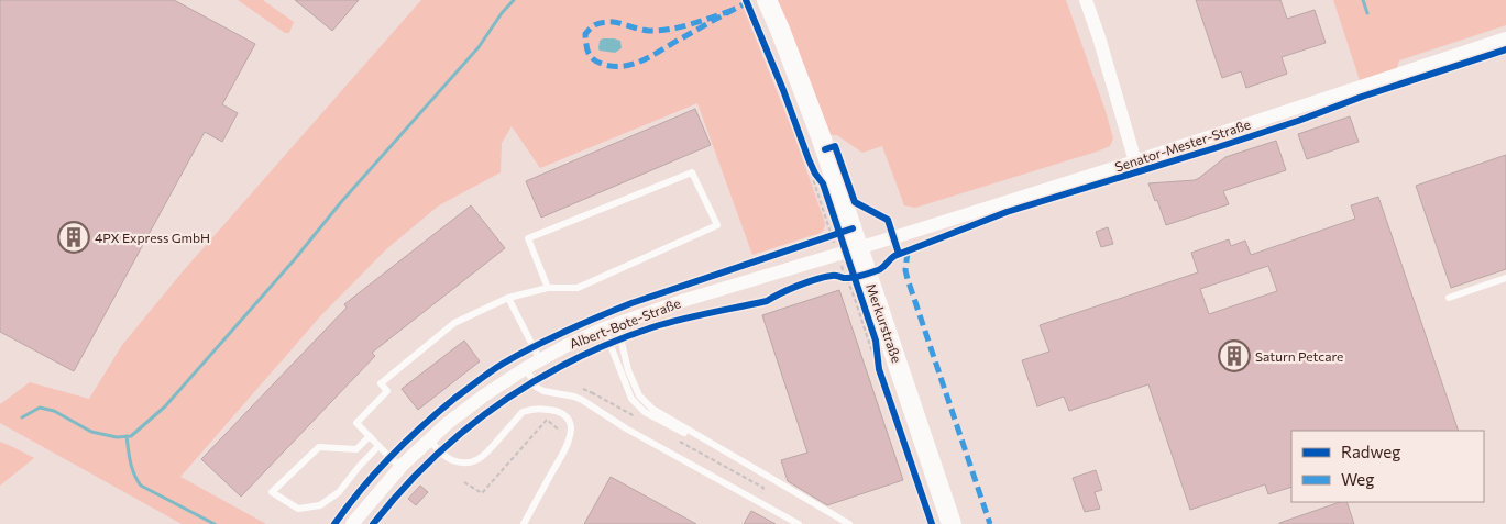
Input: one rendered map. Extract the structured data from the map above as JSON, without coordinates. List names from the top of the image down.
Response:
{
  "streets": {
    "street": ["Senator-Mester-Straße", "Albert-Bote-Straße", "Merkurstraße"]
  },
  "crossings": [
    ["Senator-Mester-Straße", "Albert-Bote-Straße"],
    ["Senator-Mester-Straße", "Merkurstraße"],
    ["Albert-Bote-Straße", "Merkurstraße"]
  ],
  "places": {
    "building": ["4PX Express GmbH", "Saturn Petcare"]
  },
  "legend": ["Radweg", "Weg"]
}
